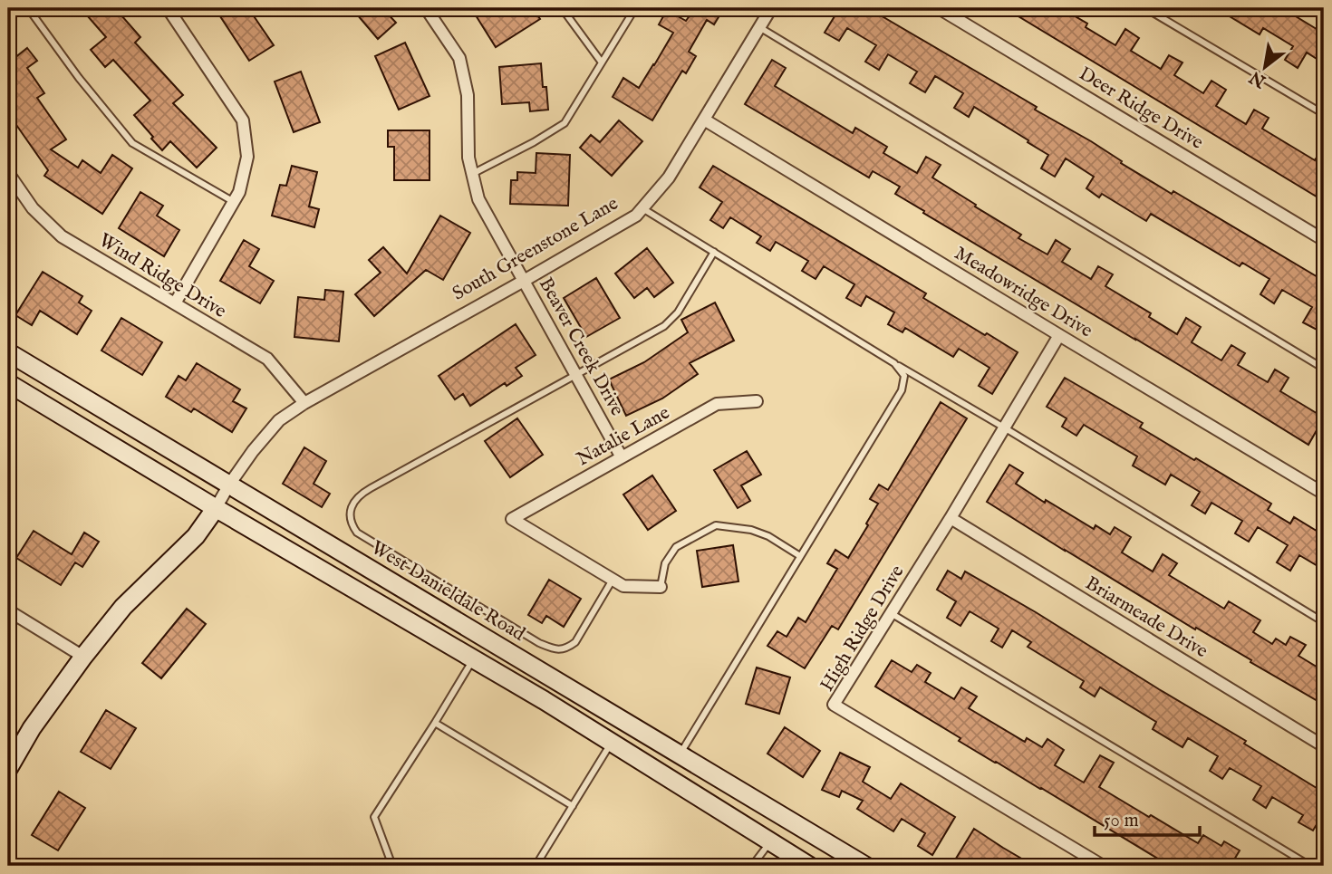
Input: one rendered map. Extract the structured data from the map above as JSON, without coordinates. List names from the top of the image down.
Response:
{
  "streets": {
    "main road": ["West Danieldale Road"],
    "street": [
      "Deer Ridge Drive",
      "South Greenstone Lane",
      "Wind Ridge Drive",
      "Meadowridge Drive",
      "Beaver Creek Drive",
      "Natalie Lane",
      "Briarmeade Drive",
      "High Ridge Drive"
    ]
  },
  "crossings": [
    ["South Greenstone Lane", "Wind Ridge Drive"],
    ["South Greenstone Lane", "Meadowridge Drive"],
    ["South Greenstone Lane", "Beaver Creek Drive"],
    ["South Greenstone Lane", "West Danieldale Road"],
    ["Meadowridge Drive", "High Ridge Drive"],
    ["Beaver Creek Drive", "Natalie Lane"],
    ["Briarmeade Drive", "High Ridge Drive"]
  ],
  "scale_bar": "50 m",
  "north": "bottom left"
}
